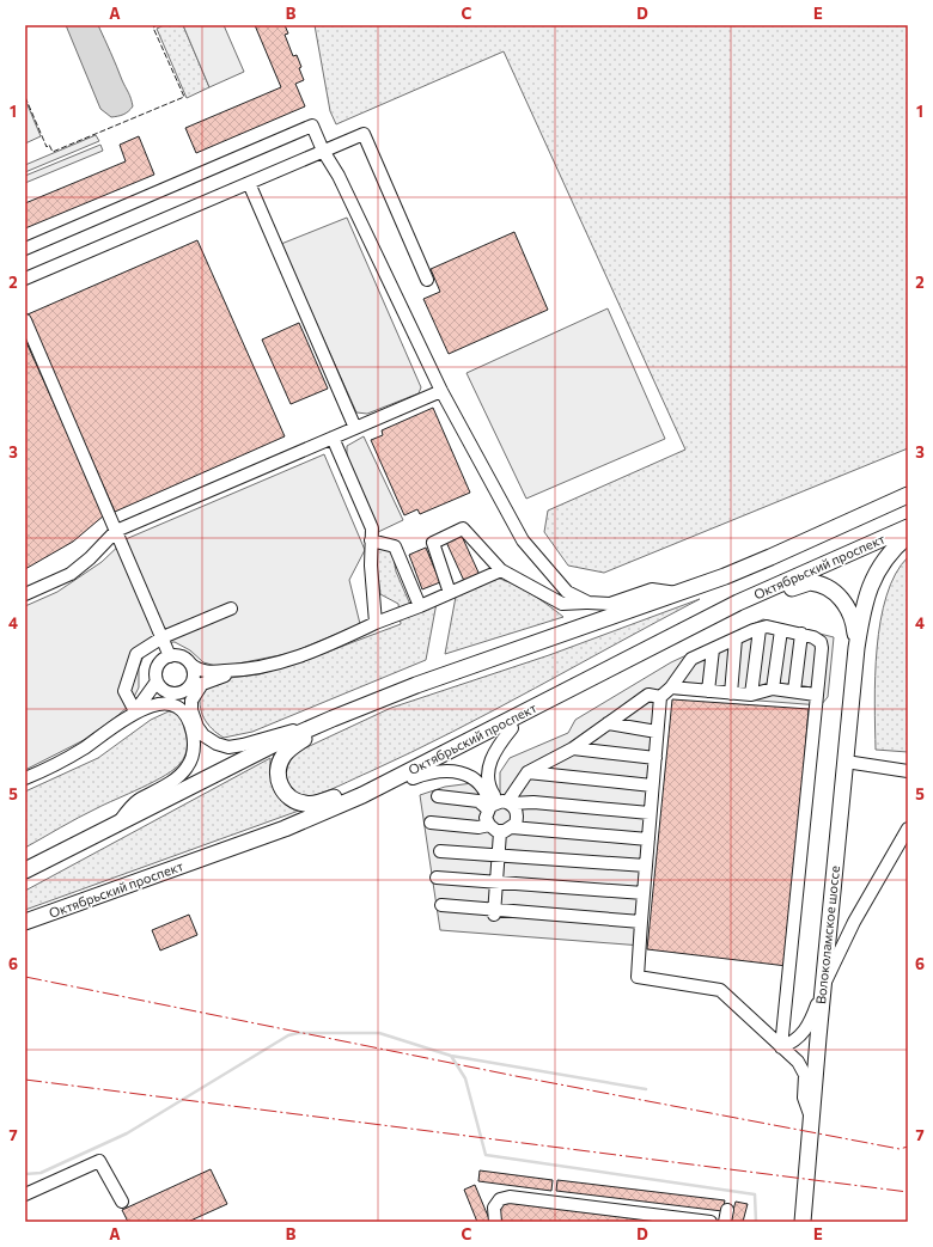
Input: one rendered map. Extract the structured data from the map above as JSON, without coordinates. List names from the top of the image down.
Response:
{
  "streets": {
    "main road": ["Октябрьский проспект", "Волоколамское шоссе"]
  },
  "crossings": [
    ["Октябрьский проспект", "Волоколамское шоссе"]
  ],
  "grid": {
    "columns": [
      "A",
      "B",
      "C",
      "D",
      "E"
    ],
    "rows": [
      "1",
      "2",
      "3",
      "4",
      "5",
      "6",
      "7"
    ]
  }
}
